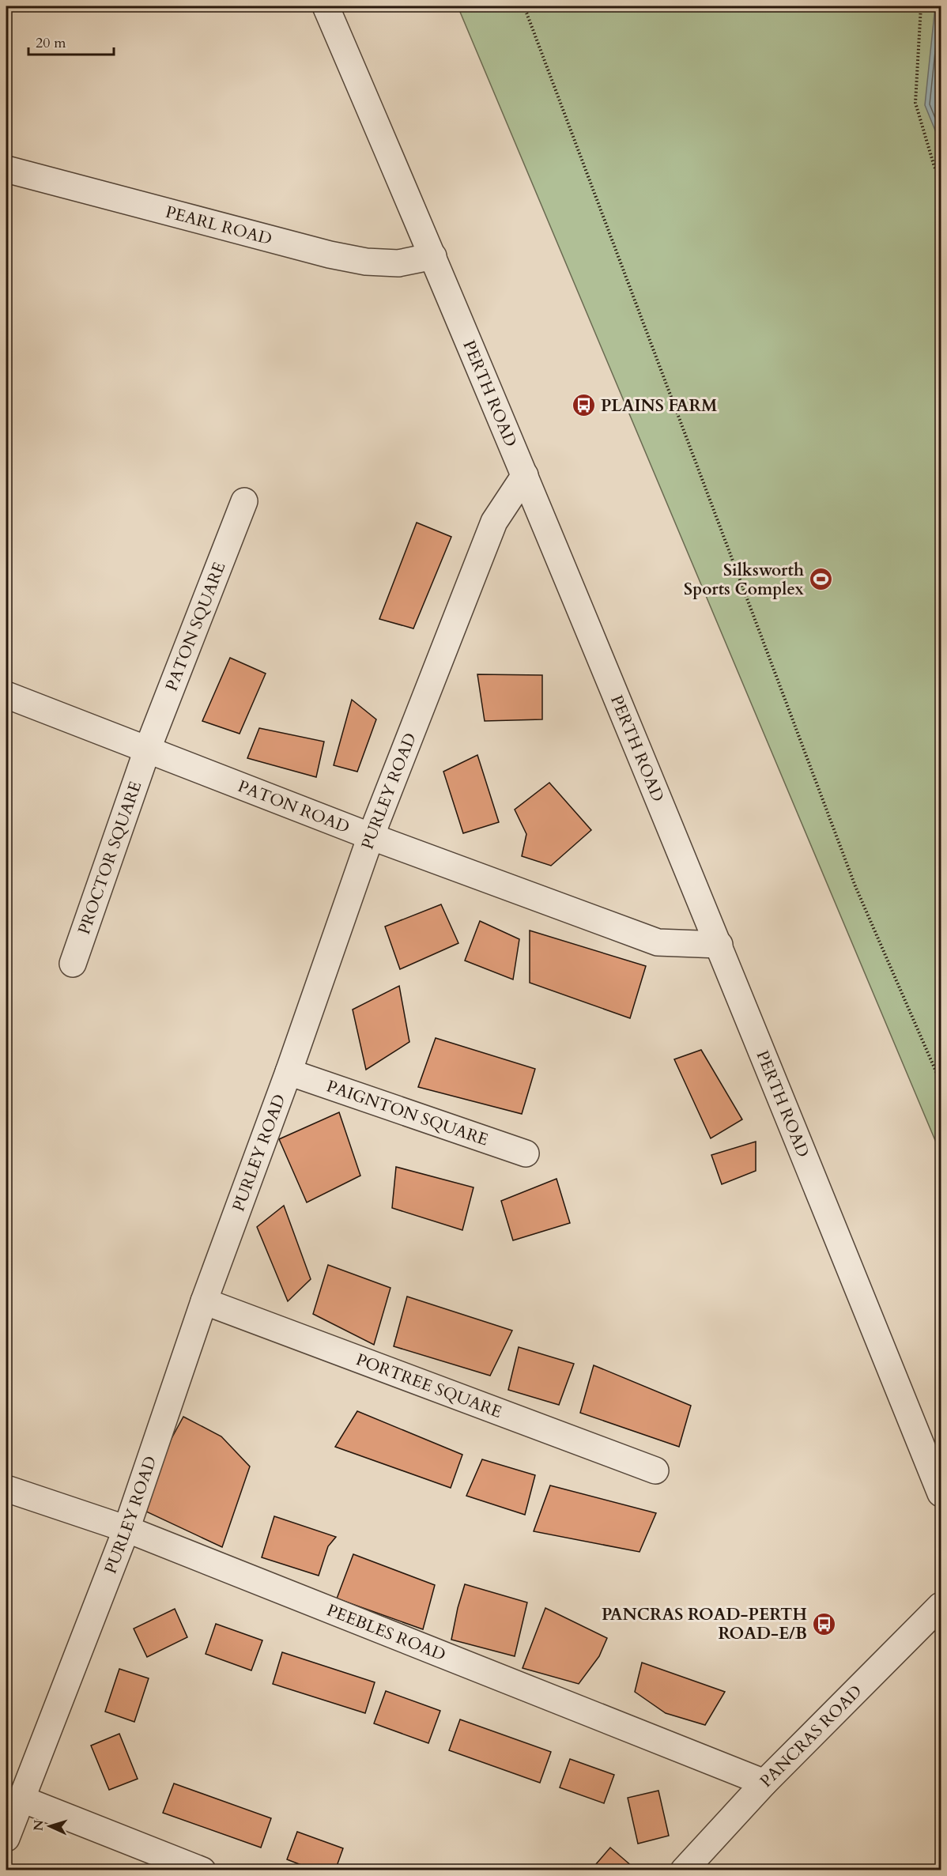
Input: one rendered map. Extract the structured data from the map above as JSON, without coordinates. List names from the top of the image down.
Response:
{
  "streets": {
    "street": [
      "PEARL ROAD",
      "PERTH ROAD",
      "PATON SQUARE",
      "PURLEY ROAD",
      "PATON ROAD",
      "PROCTOR SQUARE",
      "PAIGNTON SQUARE",
      "PORTREE SQUARE",
      "PEEBLES ROAD",
      "PANCRAS ROAD"
    ]
  },
  "crossings": [
    ["PEARL ROAD", "PERTH ROAD"],
    ["PERTH ROAD", "PURLEY ROAD"],
    ["PERTH ROAD", "PATON ROAD"],
    ["PATON SQUARE", "PATON ROAD"],
    ["PATON SQUARE", "PROCTOR SQUARE"],
    ["PURLEY ROAD", "PATON ROAD"],
    ["PURLEY ROAD", "PAIGNTON SQUARE"],
    ["PURLEY ROAD", "PORTREE SQUARE"],
    ["PURLEY ROAD", "PEEBLES ROAD"],
    ["PATON ROAD", "PROCTOR SQUARE"],
    ["PEEBLES ROAD", "PANCRAS ROAD"]
  ],
  "places": {
    "bus stop": ["PLAINS FARM", "PANCRAS ROAD-PERTH ROAD-E/B"],
    "sports": ["Silksworth Sports Complex"]
  },
  "scale_bar": "20 m",
  "north": "left"
}
